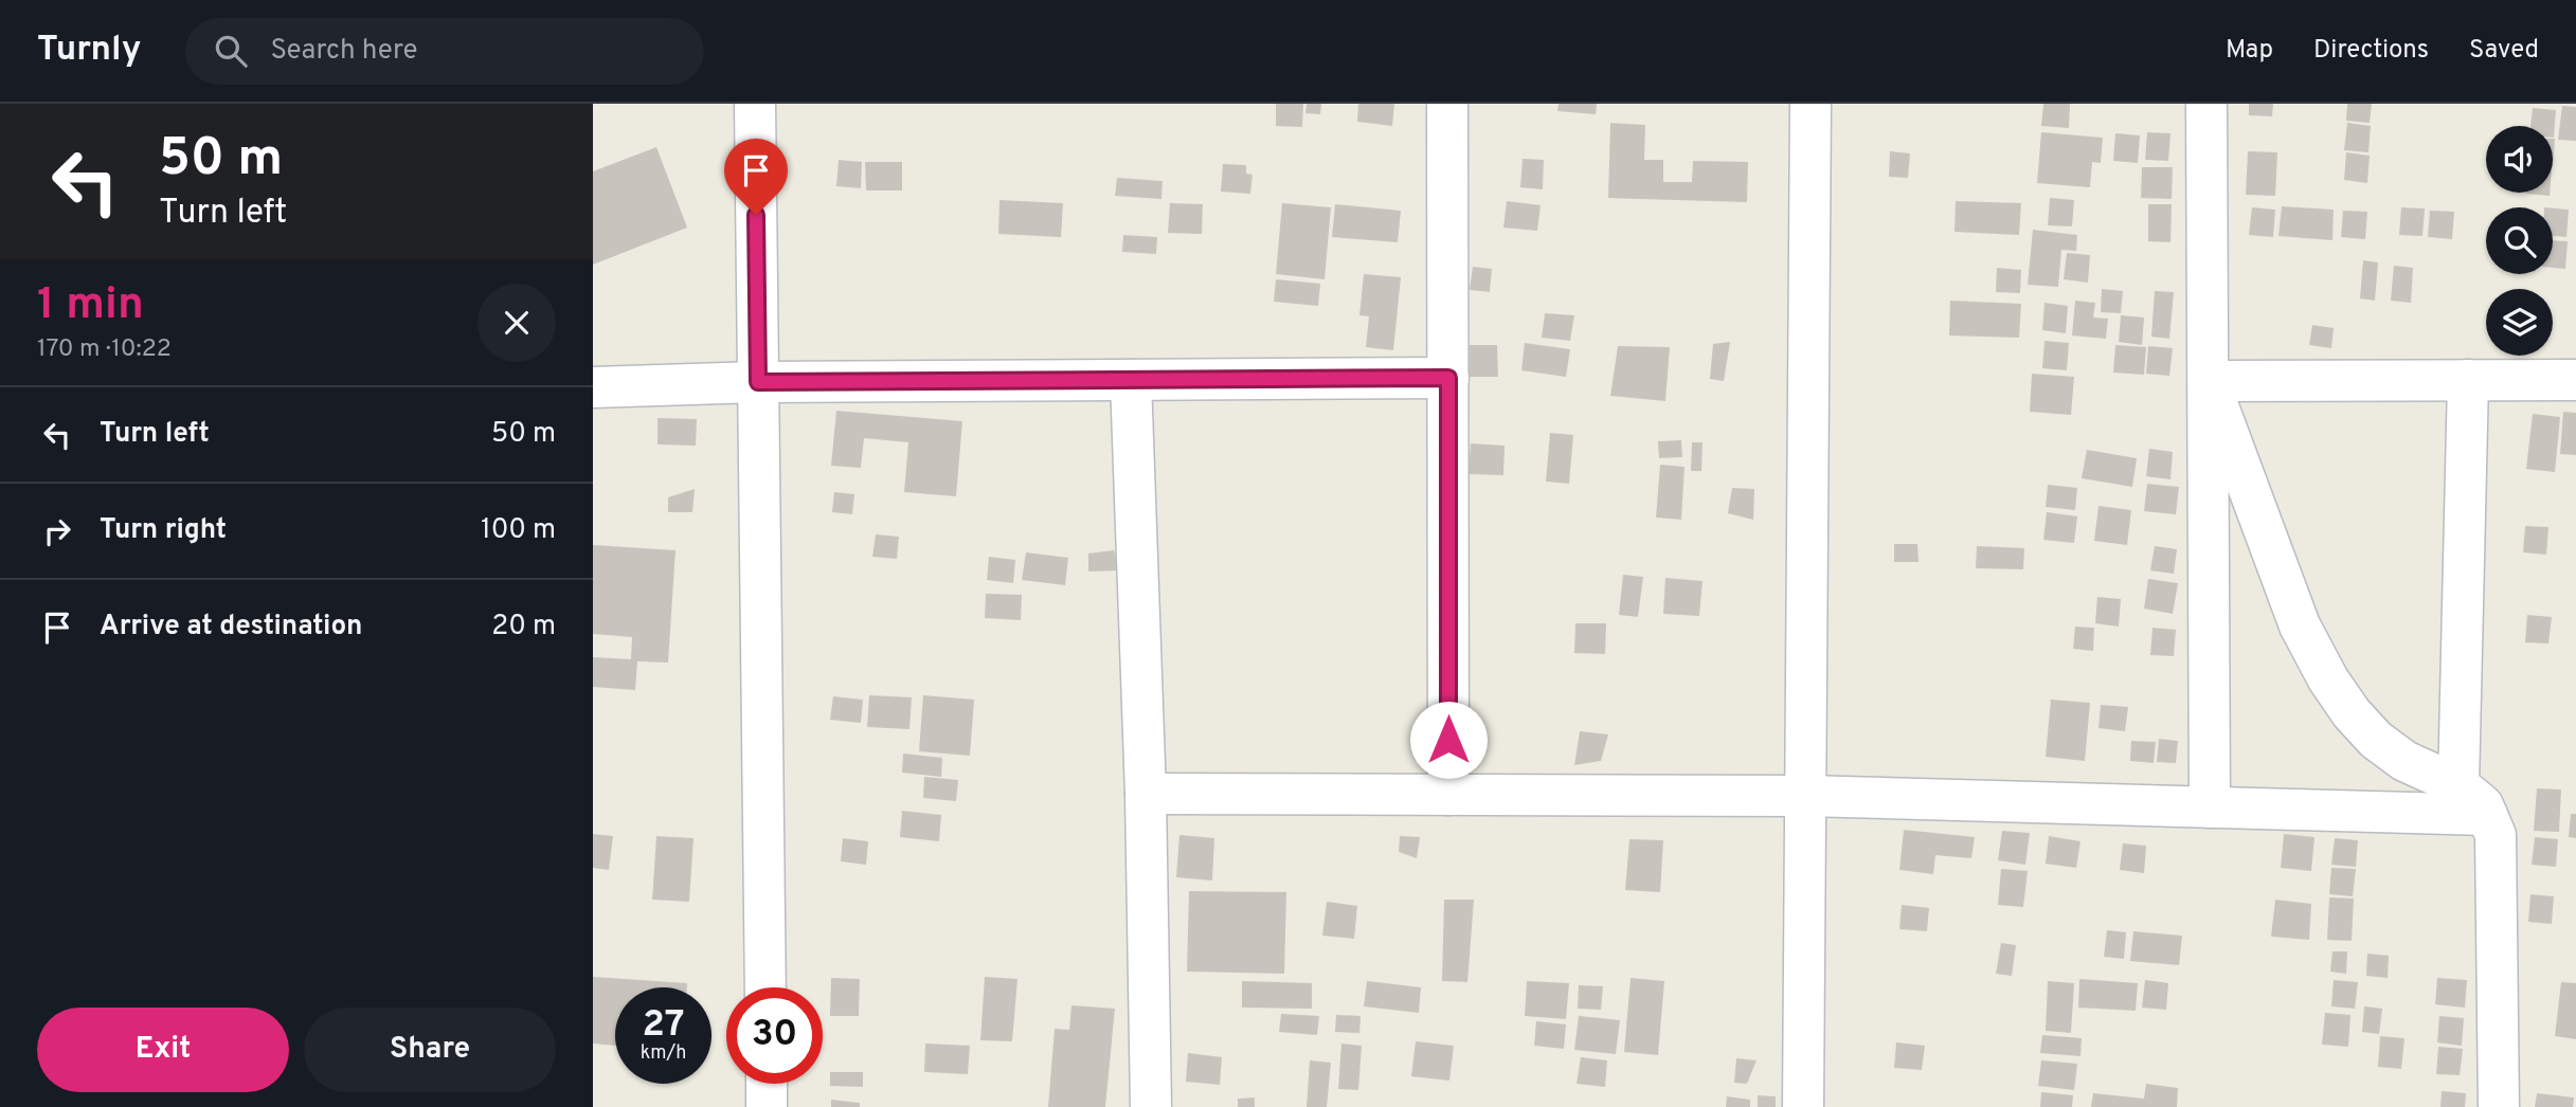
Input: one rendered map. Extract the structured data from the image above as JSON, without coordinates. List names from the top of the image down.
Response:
{
  "page": {
    "header": "Turnly",
    "search": "Search here",
    "nav": ["Map", "Directions", "Saved"],
    "turn": ["50 m", "Turn left"],
    "heading": ["1 min", "170 m · 10:22"],
    "list": [
      {
        "name": "Turn left",
        "value": "50 m"
      },
      {
        "name": "Turn right",
        "value": "100 m"
      },
      {
        "name": "Arrive at destination",
        "value": "20 m"
      }
    ],
    "speed": "27 km/h",
    "limit": "30",
    "buttons": ["Exit", "Share"]
  }
}
